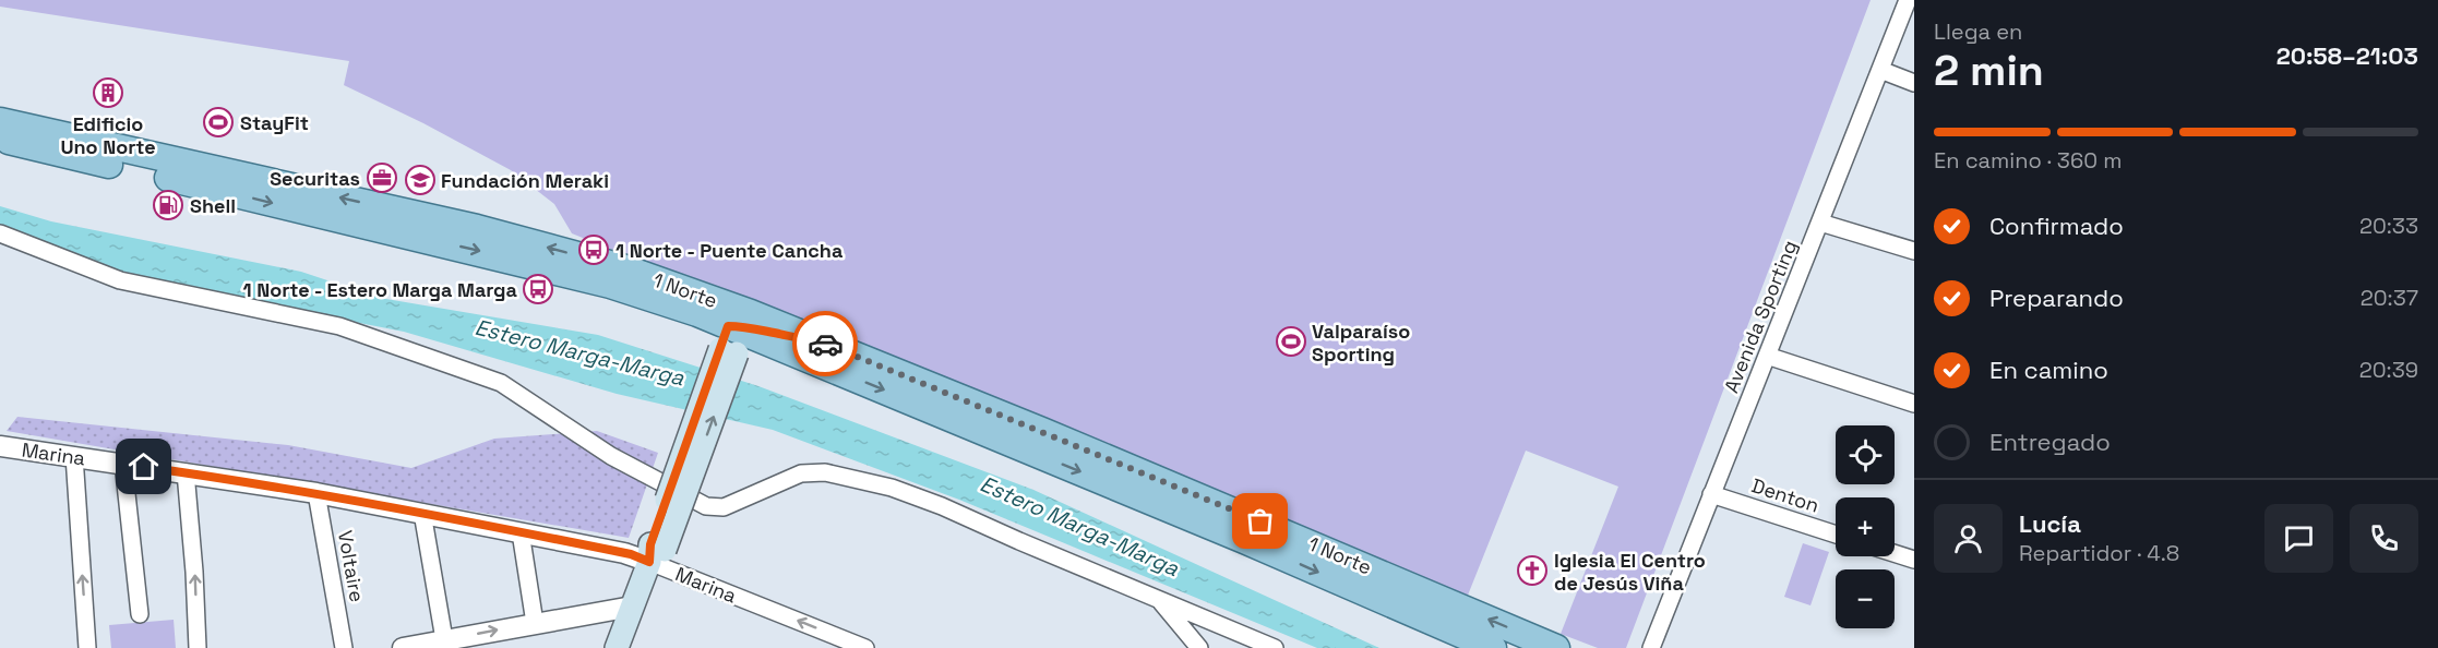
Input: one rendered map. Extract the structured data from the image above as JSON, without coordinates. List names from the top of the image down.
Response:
{
  "streets": {
    "main road": ["1 Norte"],
    "street": [
      "Avenida Sporting",
      "Marina",
      "Denton",
      "Voltaire"
    ]
  },
  "crossings": [
    ["Avenida Sporting", "Denton"],
    ["Marina", "Voltaire"]
  ],
  "water": ["Estero Marga-Marga"],
  "places": {
    "building": ["Edificio Uno Norte"],
    "sports": ["StayFit", "Valparaíso Sporting"],
    "office": ["Securitas"],
    "school or university": ["Fundación Meraki"],
    "fuel station": ["Shell"],
    "bus stop": ["1 Norte - Puente Cancha", "1 Norte - Estero Marga Marga"],
    "church": ["Iglesia El Centro de Jesús Viña"]
  },
  "page": {
    "heading": ["2 min", "Llega en", "20:58–21:03"],
    "panel": ["Lucía", "Repartidor · 4.8"],
    "bar": "En camino · 360 m",
    "list": [
      ["Confirmado", "20:33"],
      ["Preparando", "20:37"],
      ["En camino", "20:39"],
      "Entregado"
    ],
    "map_buttons": ["+", "−"]
  }
}
